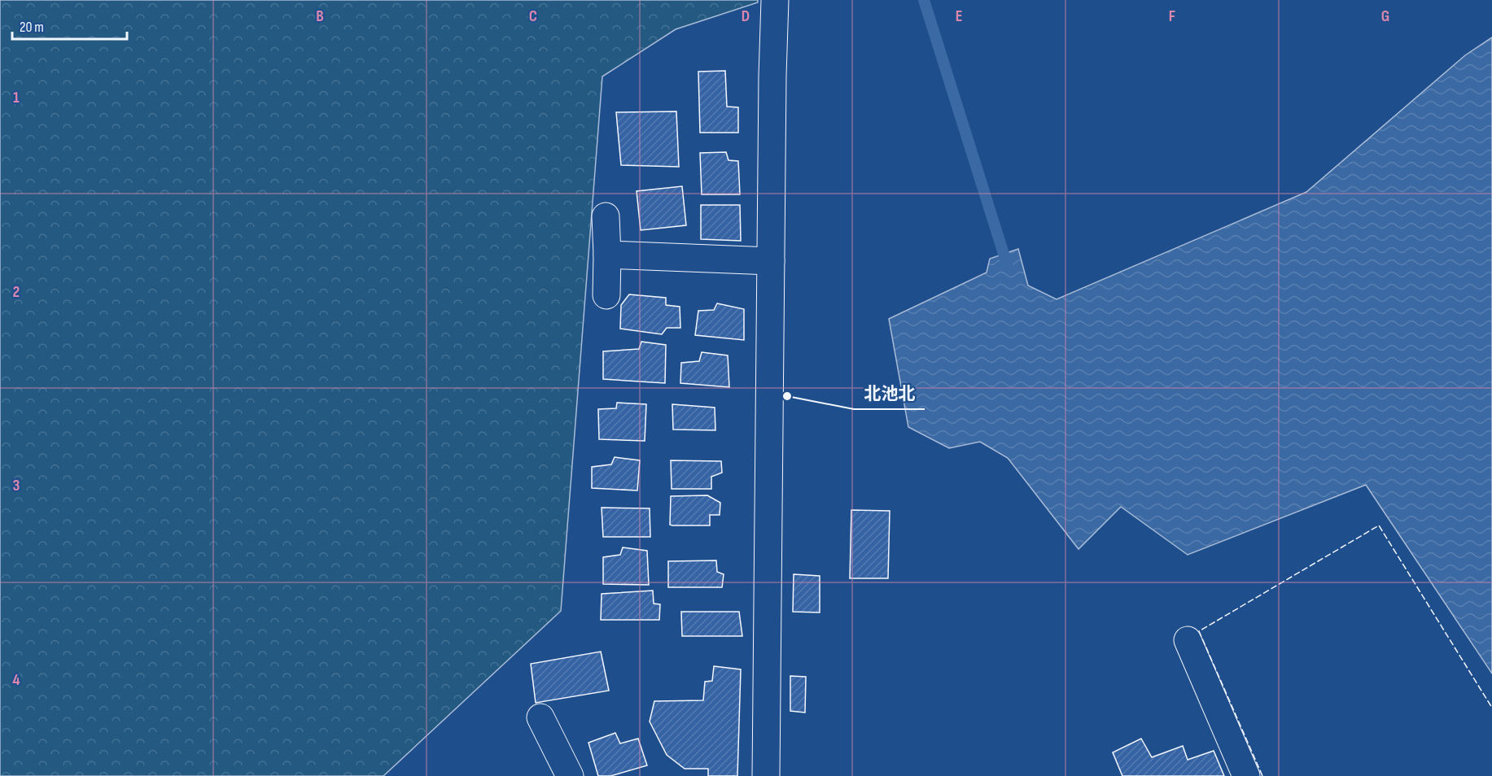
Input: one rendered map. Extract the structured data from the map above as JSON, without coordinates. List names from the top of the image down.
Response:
{
  "places": ["北池北"],
  "scale_bar": "20 m",
  "grid": {
    "columns": [
      "B",
      "C",
      "D",
      "E",
      "F",
      "G"
    ],
    "rows": [
      "1",
      "2",
      "3",
      "4"
    ]
  }
}
